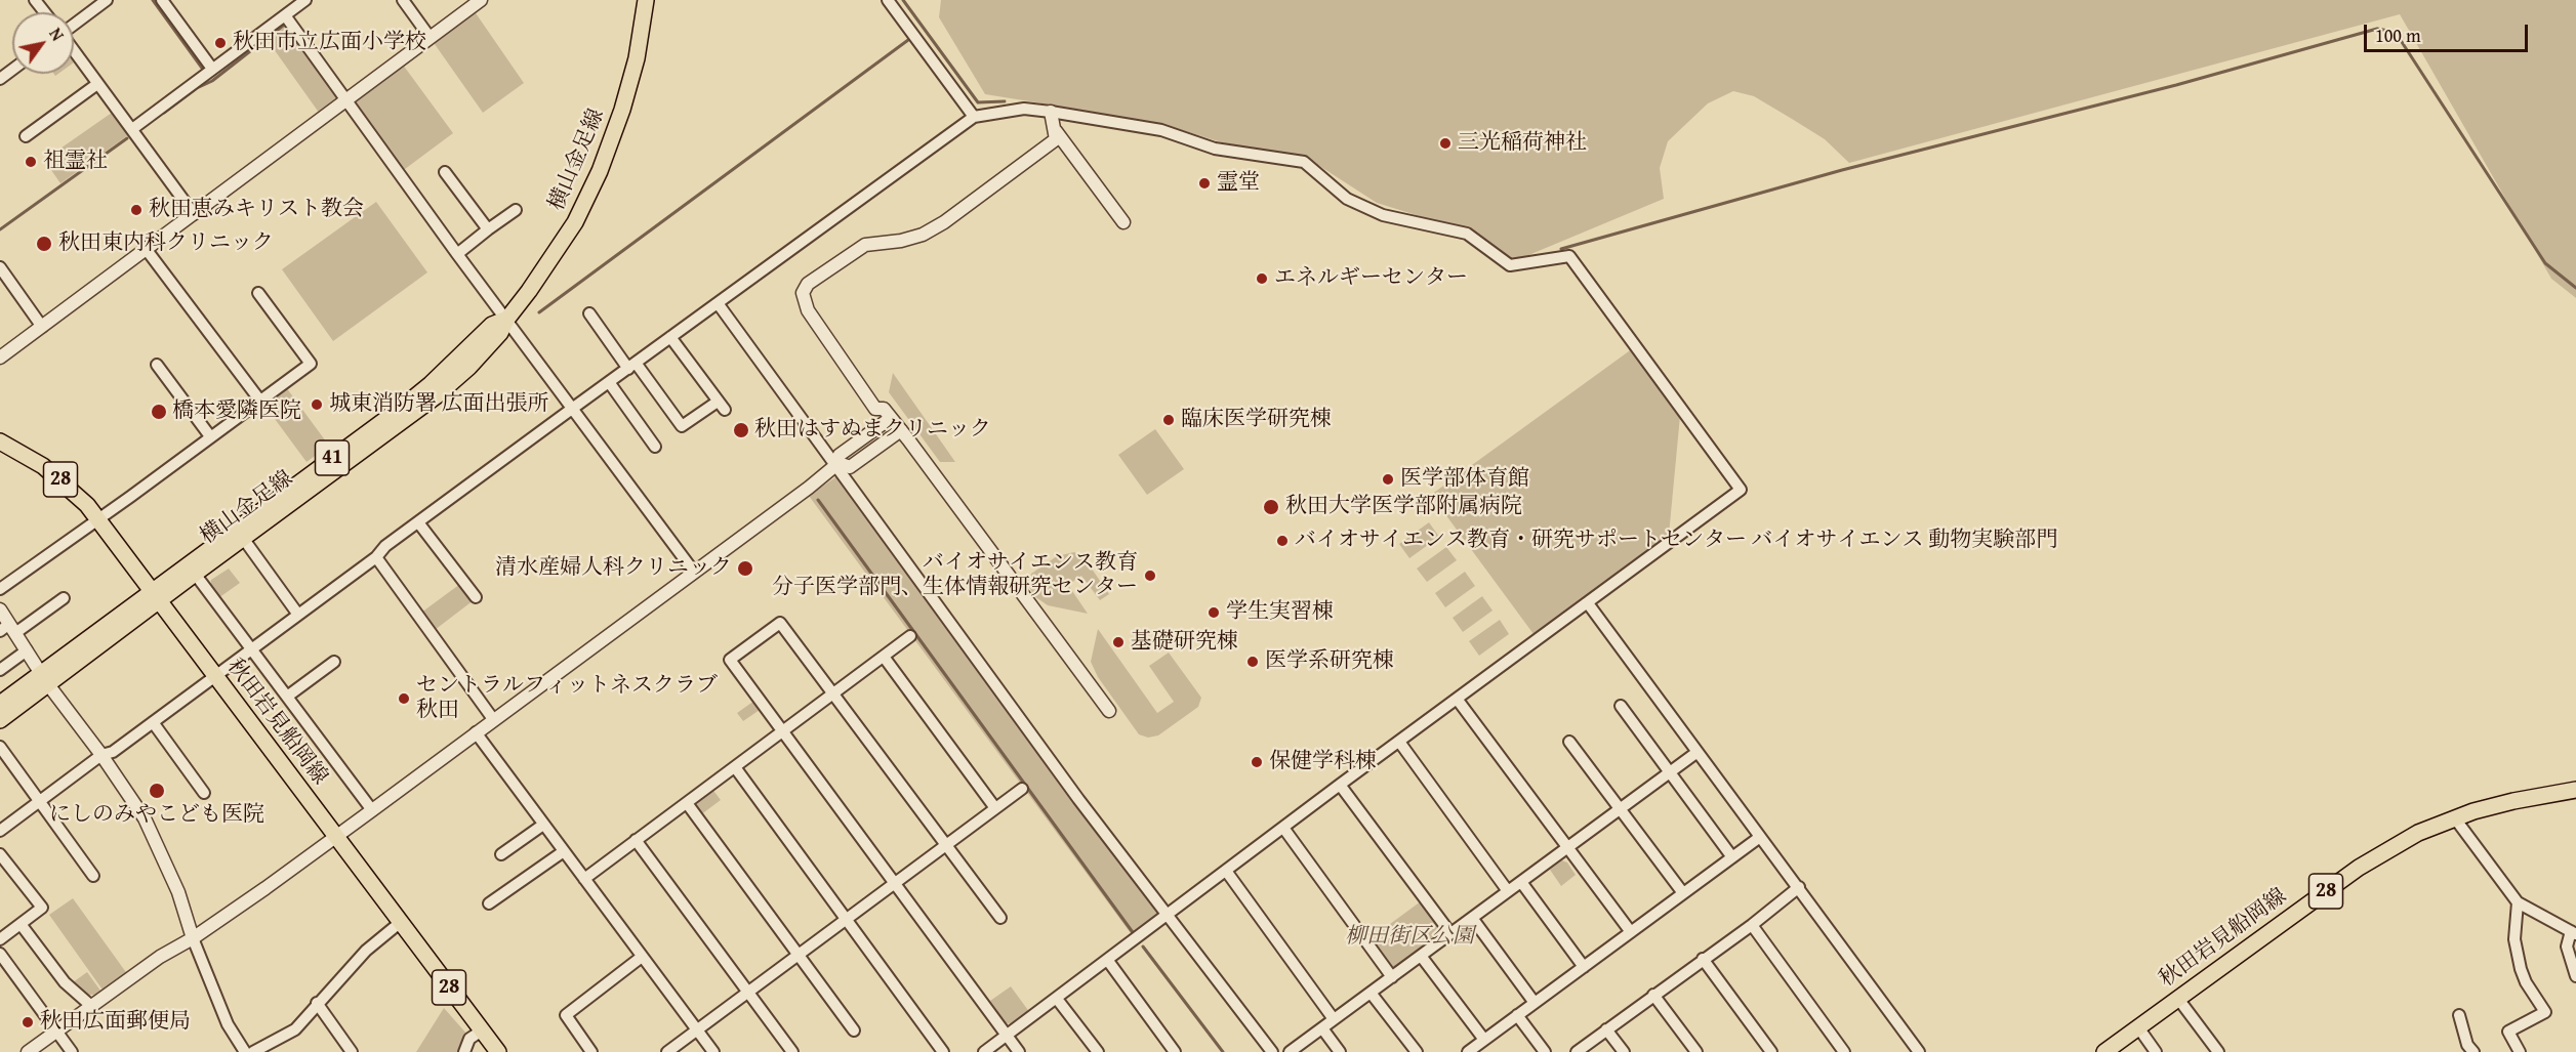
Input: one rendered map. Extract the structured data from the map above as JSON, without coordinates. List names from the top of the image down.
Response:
{
  "streets": {
    "main road": [
      "横山金足線",
      "41",
      "28",
      "秋田岩見船岡線"
    ]
  },
  "crossings": [
    ["横山金足線", "秋田岩見船岡線"]
  ],
  "parks": ["柳田街区公園"],
  "places": [
    "秋田市立広面小学校",
    "三光稲荷神社",
    "祖霊社",
    "霊堂",
    "秋田恵みキリスト教会",
    "秋田東内科クリニック",
    "エネルギーセンター",
    "城東消防署 広面出張所",
    "橋本愛隣医院",
    "臨床医学研究棟",
    "秋田はすぬまクリニック",
    "医学部体育館",
    "秋田大学医学部附属病院",
    "バイオサイエンス教育・研究サポートセンター バイオサイエンス 動物実験部門",
    "清水産婦人科クリニック",
    "バイオサイエンス教育 分子医学部門、生体情報研究センター",
    "学生実習棟",
    "基礎研究棟",
    "医学系研究棟",
    "セントラルフィットネスクラブ 秋田",
    "保健学科棟",
    "にしのみやこども医院",
    "秋田広面郵便局"
  ],
  "scale_bar": "100 m",
  "north": "top right"
}
